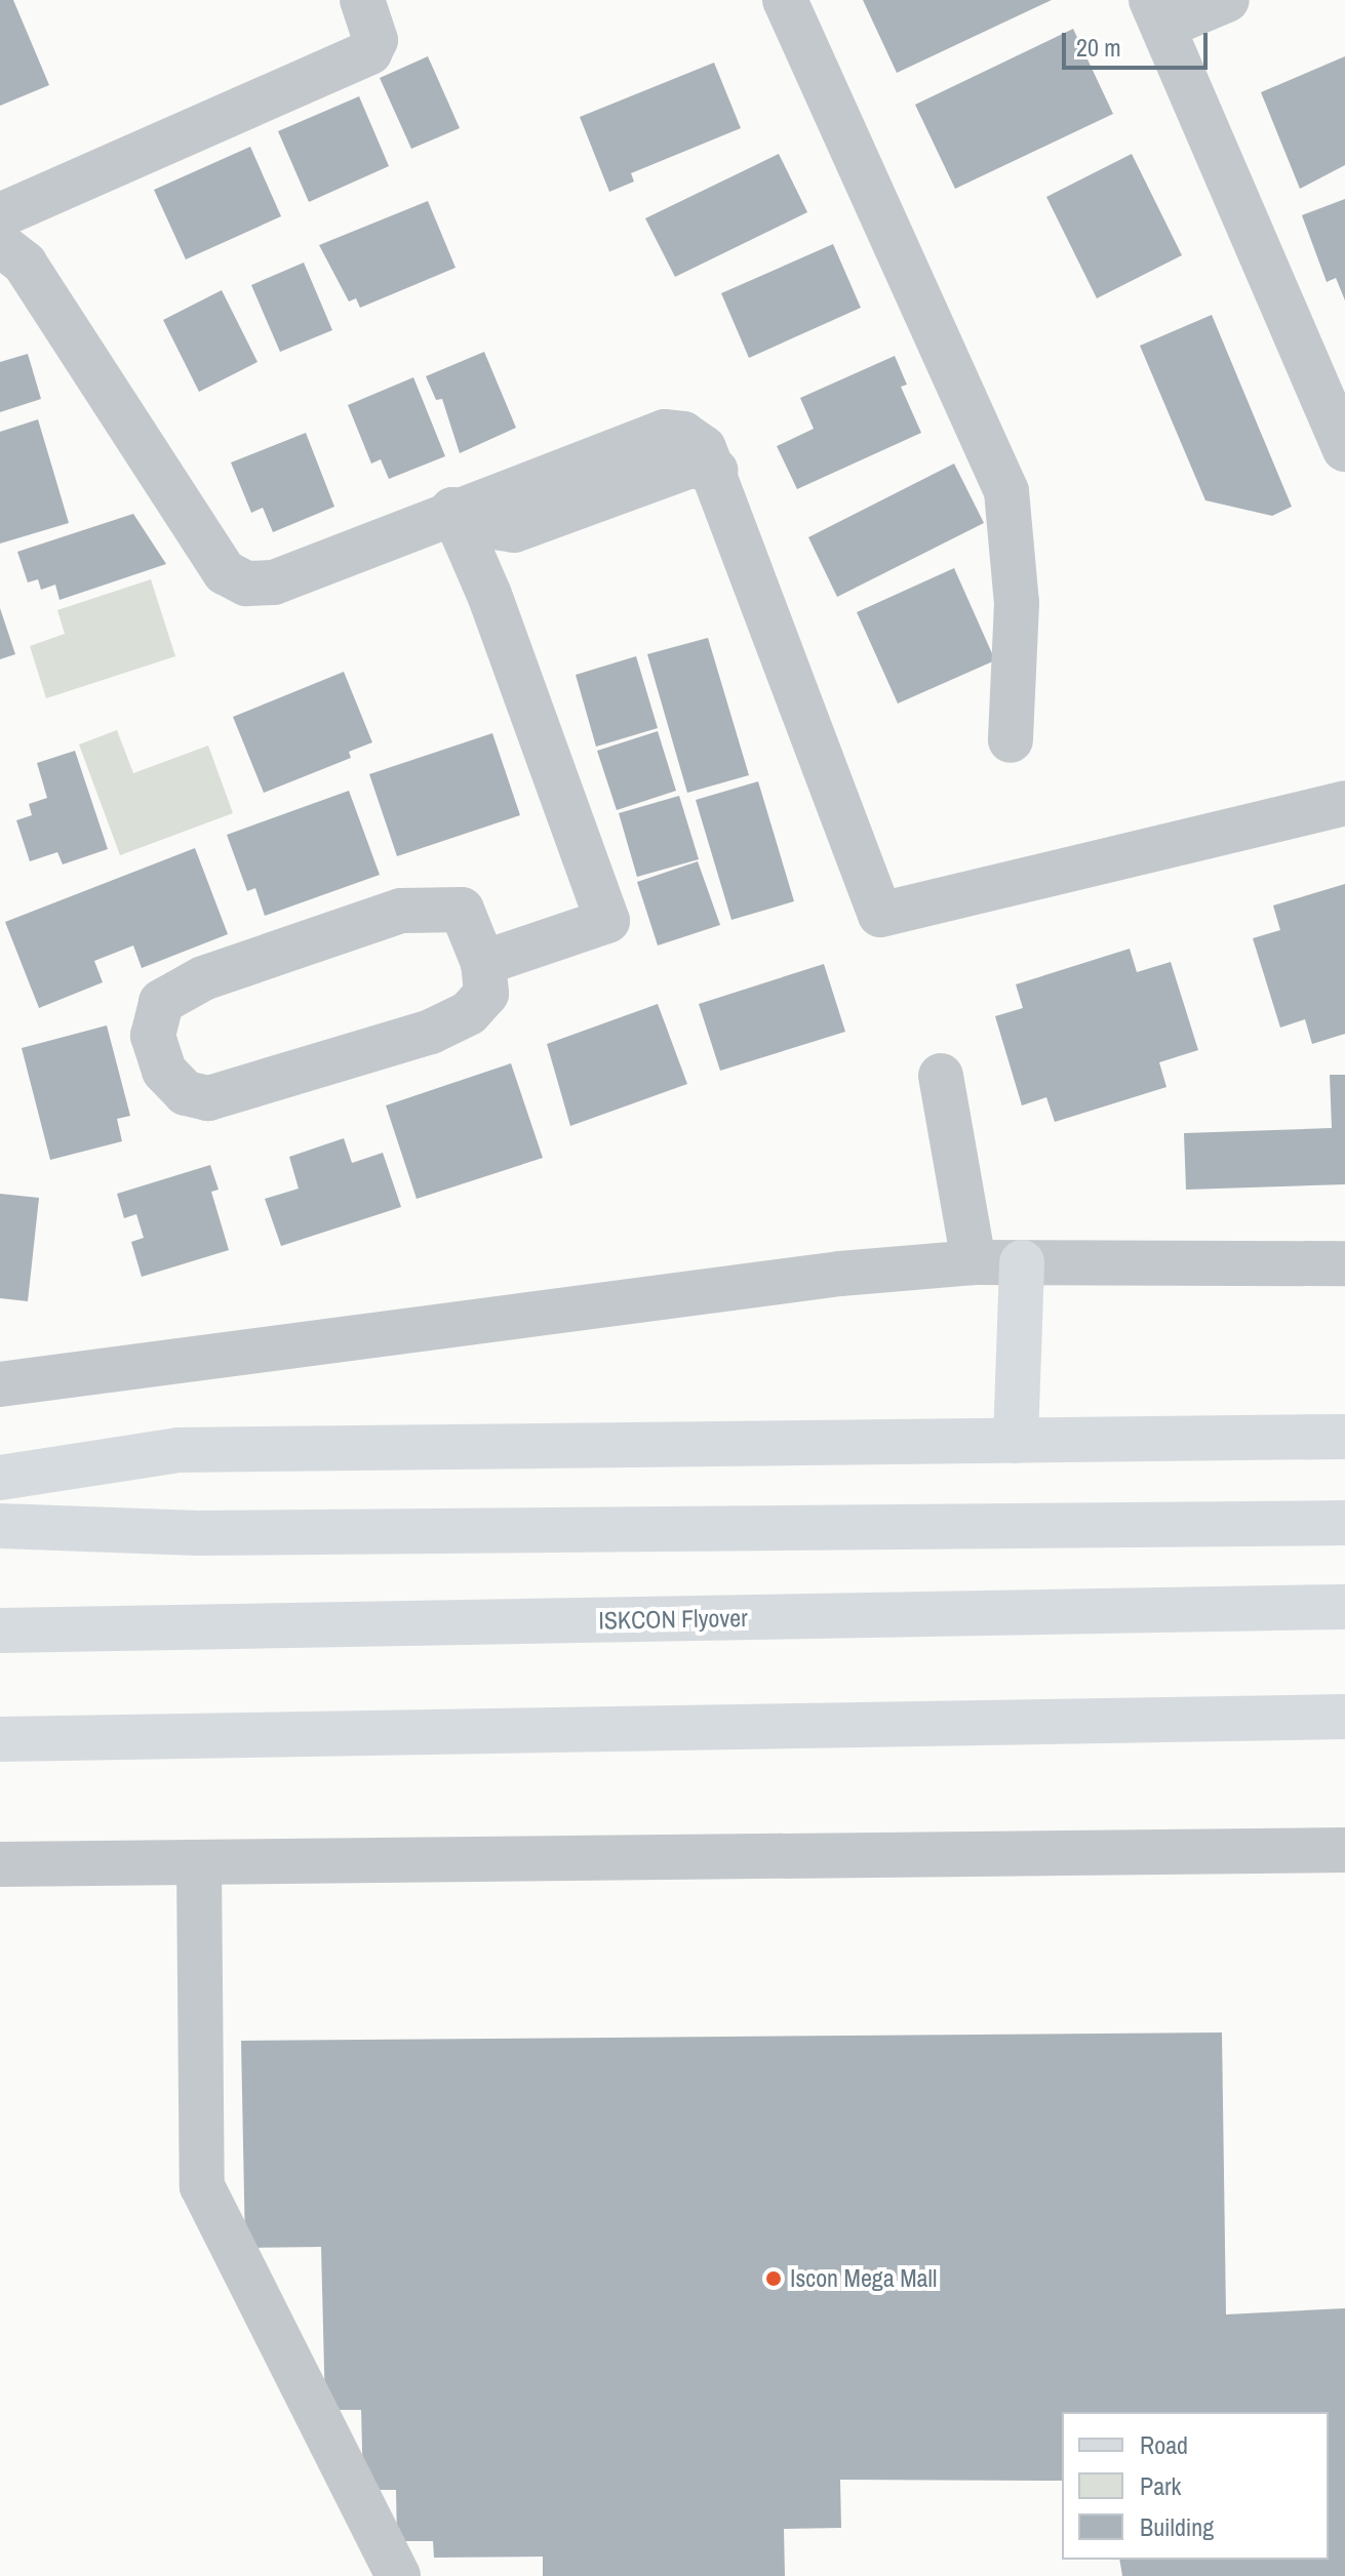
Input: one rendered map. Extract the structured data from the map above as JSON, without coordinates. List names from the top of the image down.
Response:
{
  "streets": {
    "main road": ["ISKCON Flyover"]
  },
  "places": ["Iscon Mega Mall"],
  "legend": ["Road", "Park", "Building"],
  "scale_bar": "20 m"
}
